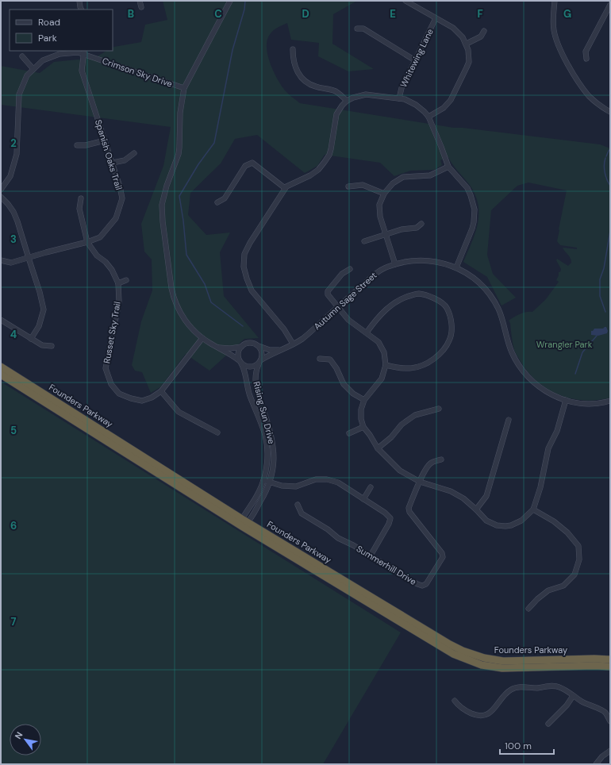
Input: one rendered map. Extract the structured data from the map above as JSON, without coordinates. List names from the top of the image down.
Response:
{
  "streets": {
    "highway": ["Founders Parkway"],
    "street": [
      "Whitewing Lane",
      "Crimson Sky Drive",
      "Spanish Oaks Trail",
      "Autumn Sage Street",
      "Russet Sky Trail",
      "Rising Sun Drive",
      "Summerhill Drive"
    ]
  },
  "crossings": [
    ["Crimson Sky Drive", "Spanish Oaks Trail"],
    ["Spanish Oaks Trail", "Russet Sky Trail"],
    ["Autumn Sage Street", "Rising Sun Drive"],
    ["Founders Parkway", "Rising Sun Drive"]
  ],
  "parks": ["Wrangler Park"],
  "legend": ["Road", "Park"],
  "scale_bar": "100 m",
  "north": "top left",
  "grid": {
    "columns": [
      "B",
      "C",
      "D",
      "E",
      "F",
      "G"
    ],
    "rows": [
      "2",
      "3",
      "4",
      "5",
      "6",
      "7"
    ]
  }
}
